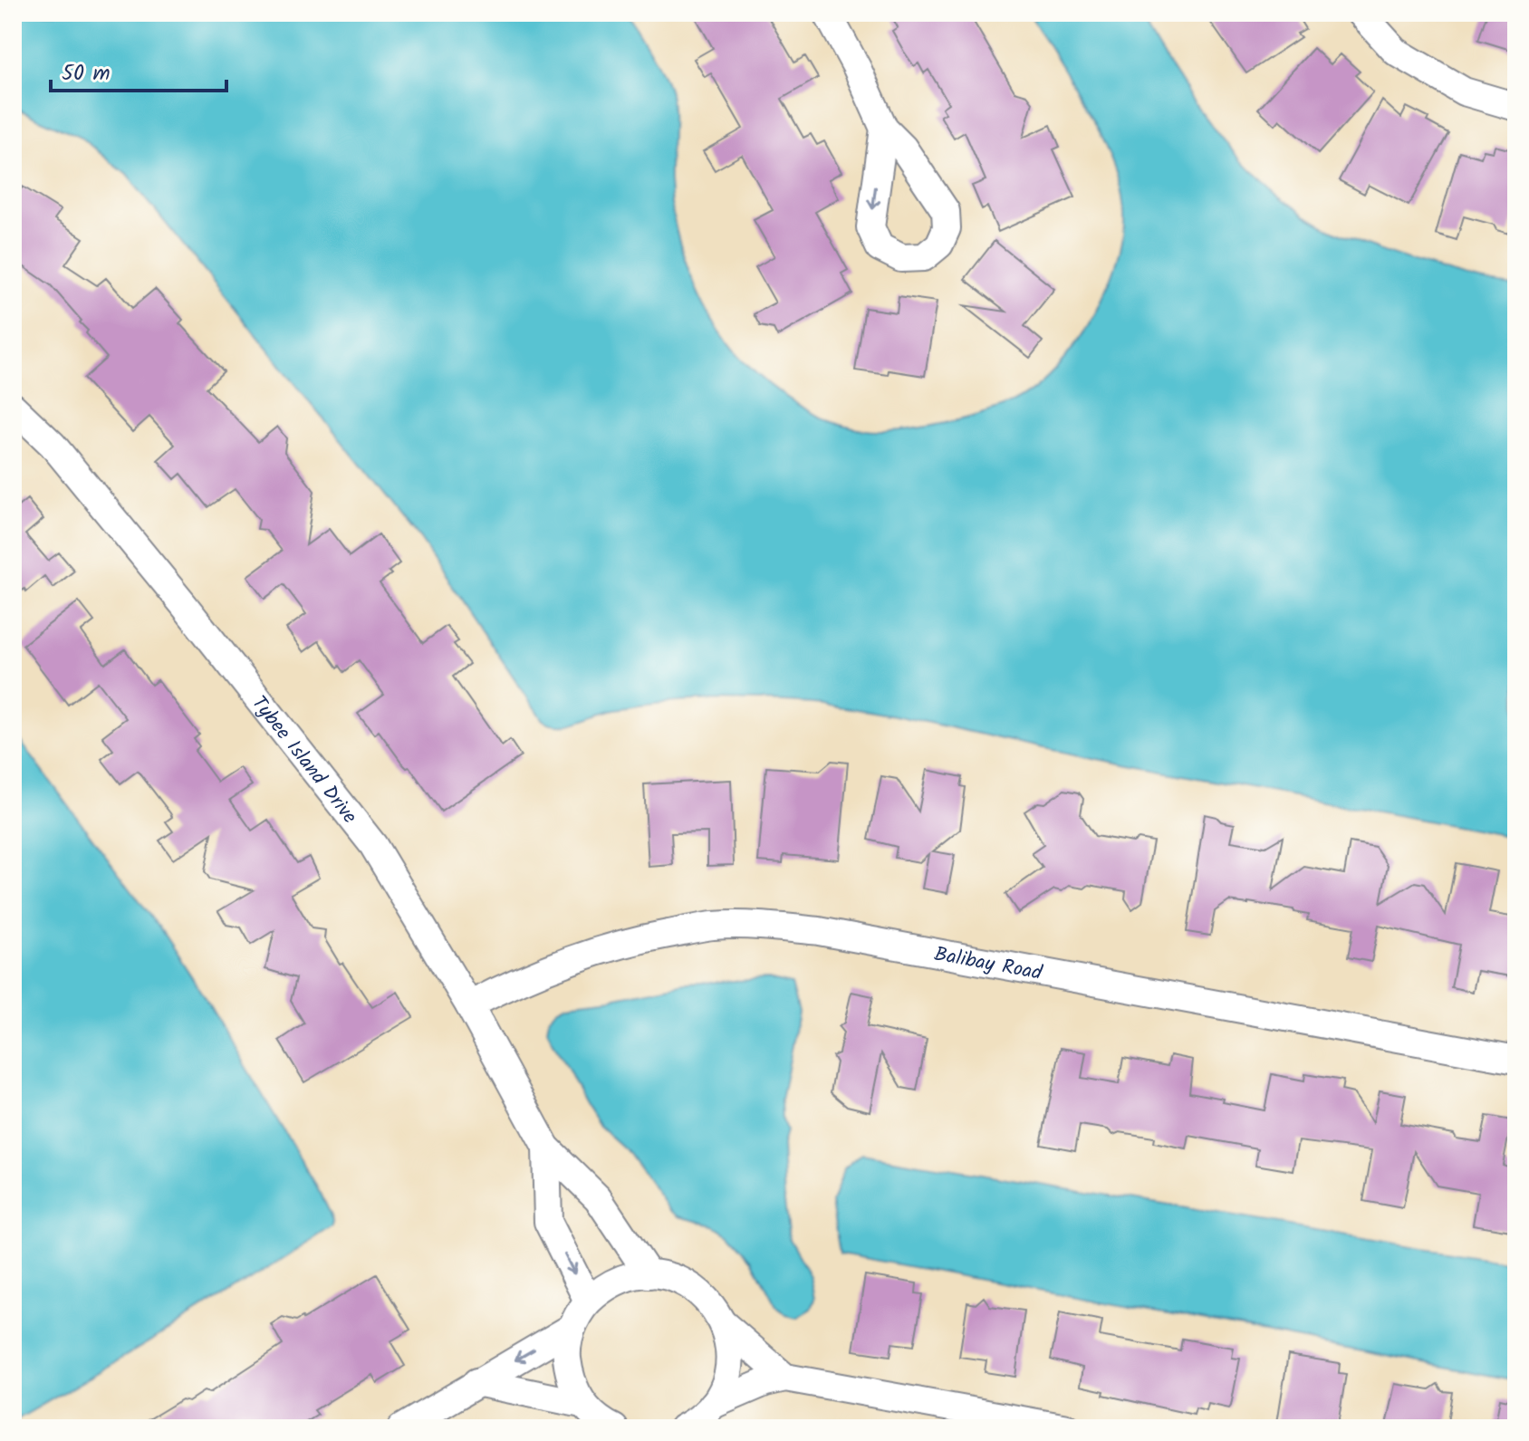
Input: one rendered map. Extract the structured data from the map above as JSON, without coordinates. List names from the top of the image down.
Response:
{
  "streets": {
    "street": ["Tybee Island Drive", "Balibay Road"]
  },
  "crossings": [
    ["Tybee Island Drive", "Balibay Road"]
  ],
  "scale_bar": "50 m"
}
